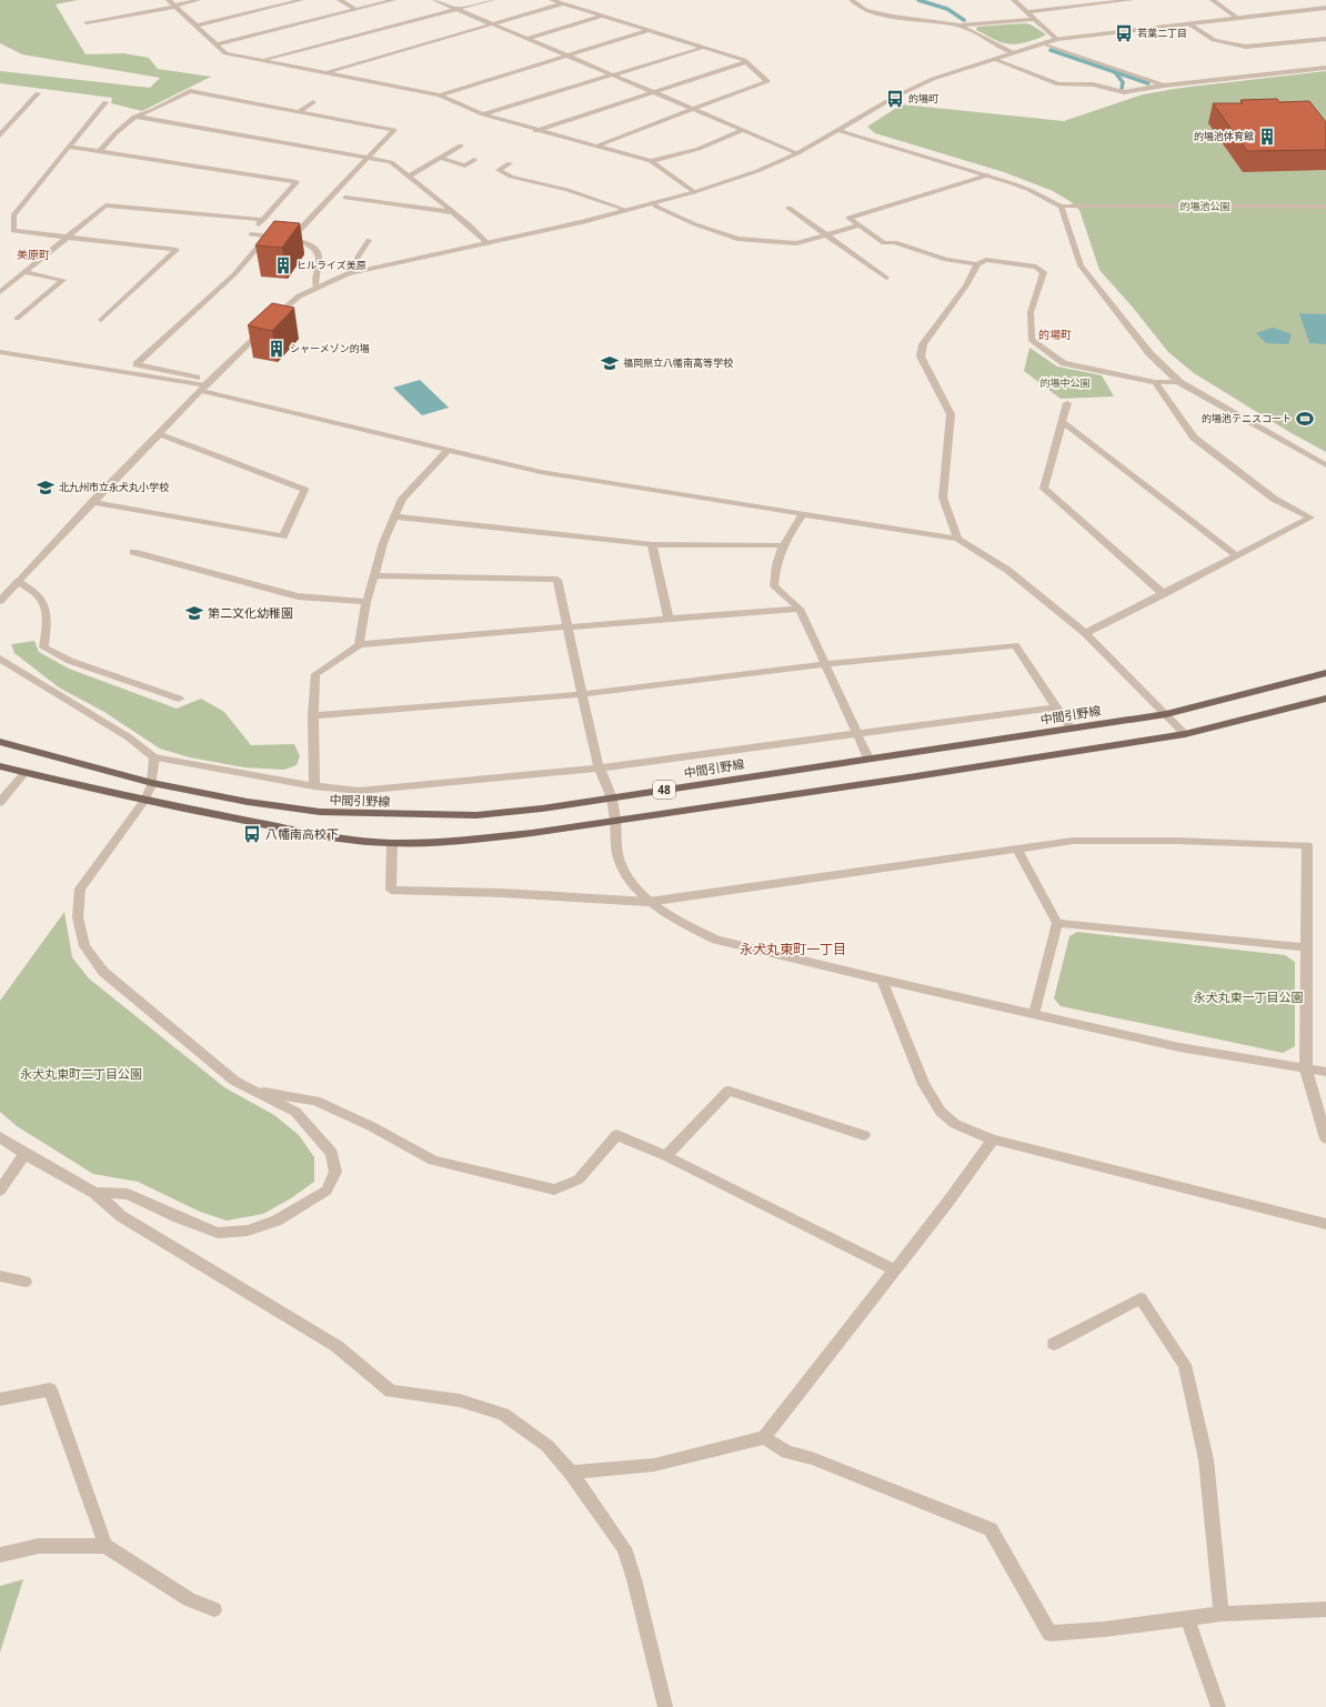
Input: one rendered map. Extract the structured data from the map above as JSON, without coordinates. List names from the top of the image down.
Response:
{
  "streets": {
    "main road": ["中間引野線", "48"]
  },
  "districts": ["美原町", "的場町", "永犬丸東町一丁目"],
  "parks": [
    "的場池公園",
    "的場中公園",
    "永犬丸東一丁目公園",
    "永犬丸東町二丁目公園"
  ],
  "places": {
    "bus stop": ["若葉二丁目", "的場町", "八幡南高校下"],
    "building": ["的場池体育館", "ヒルライズ美原", "シャーメゾン的場"],
    "school or university": ["福岡県立八幡南高等学校", "北九州市立永犬丸小学校", "第二文化幼稚園"],
    "sports": ["的場池テニスコート"]
  }
}
